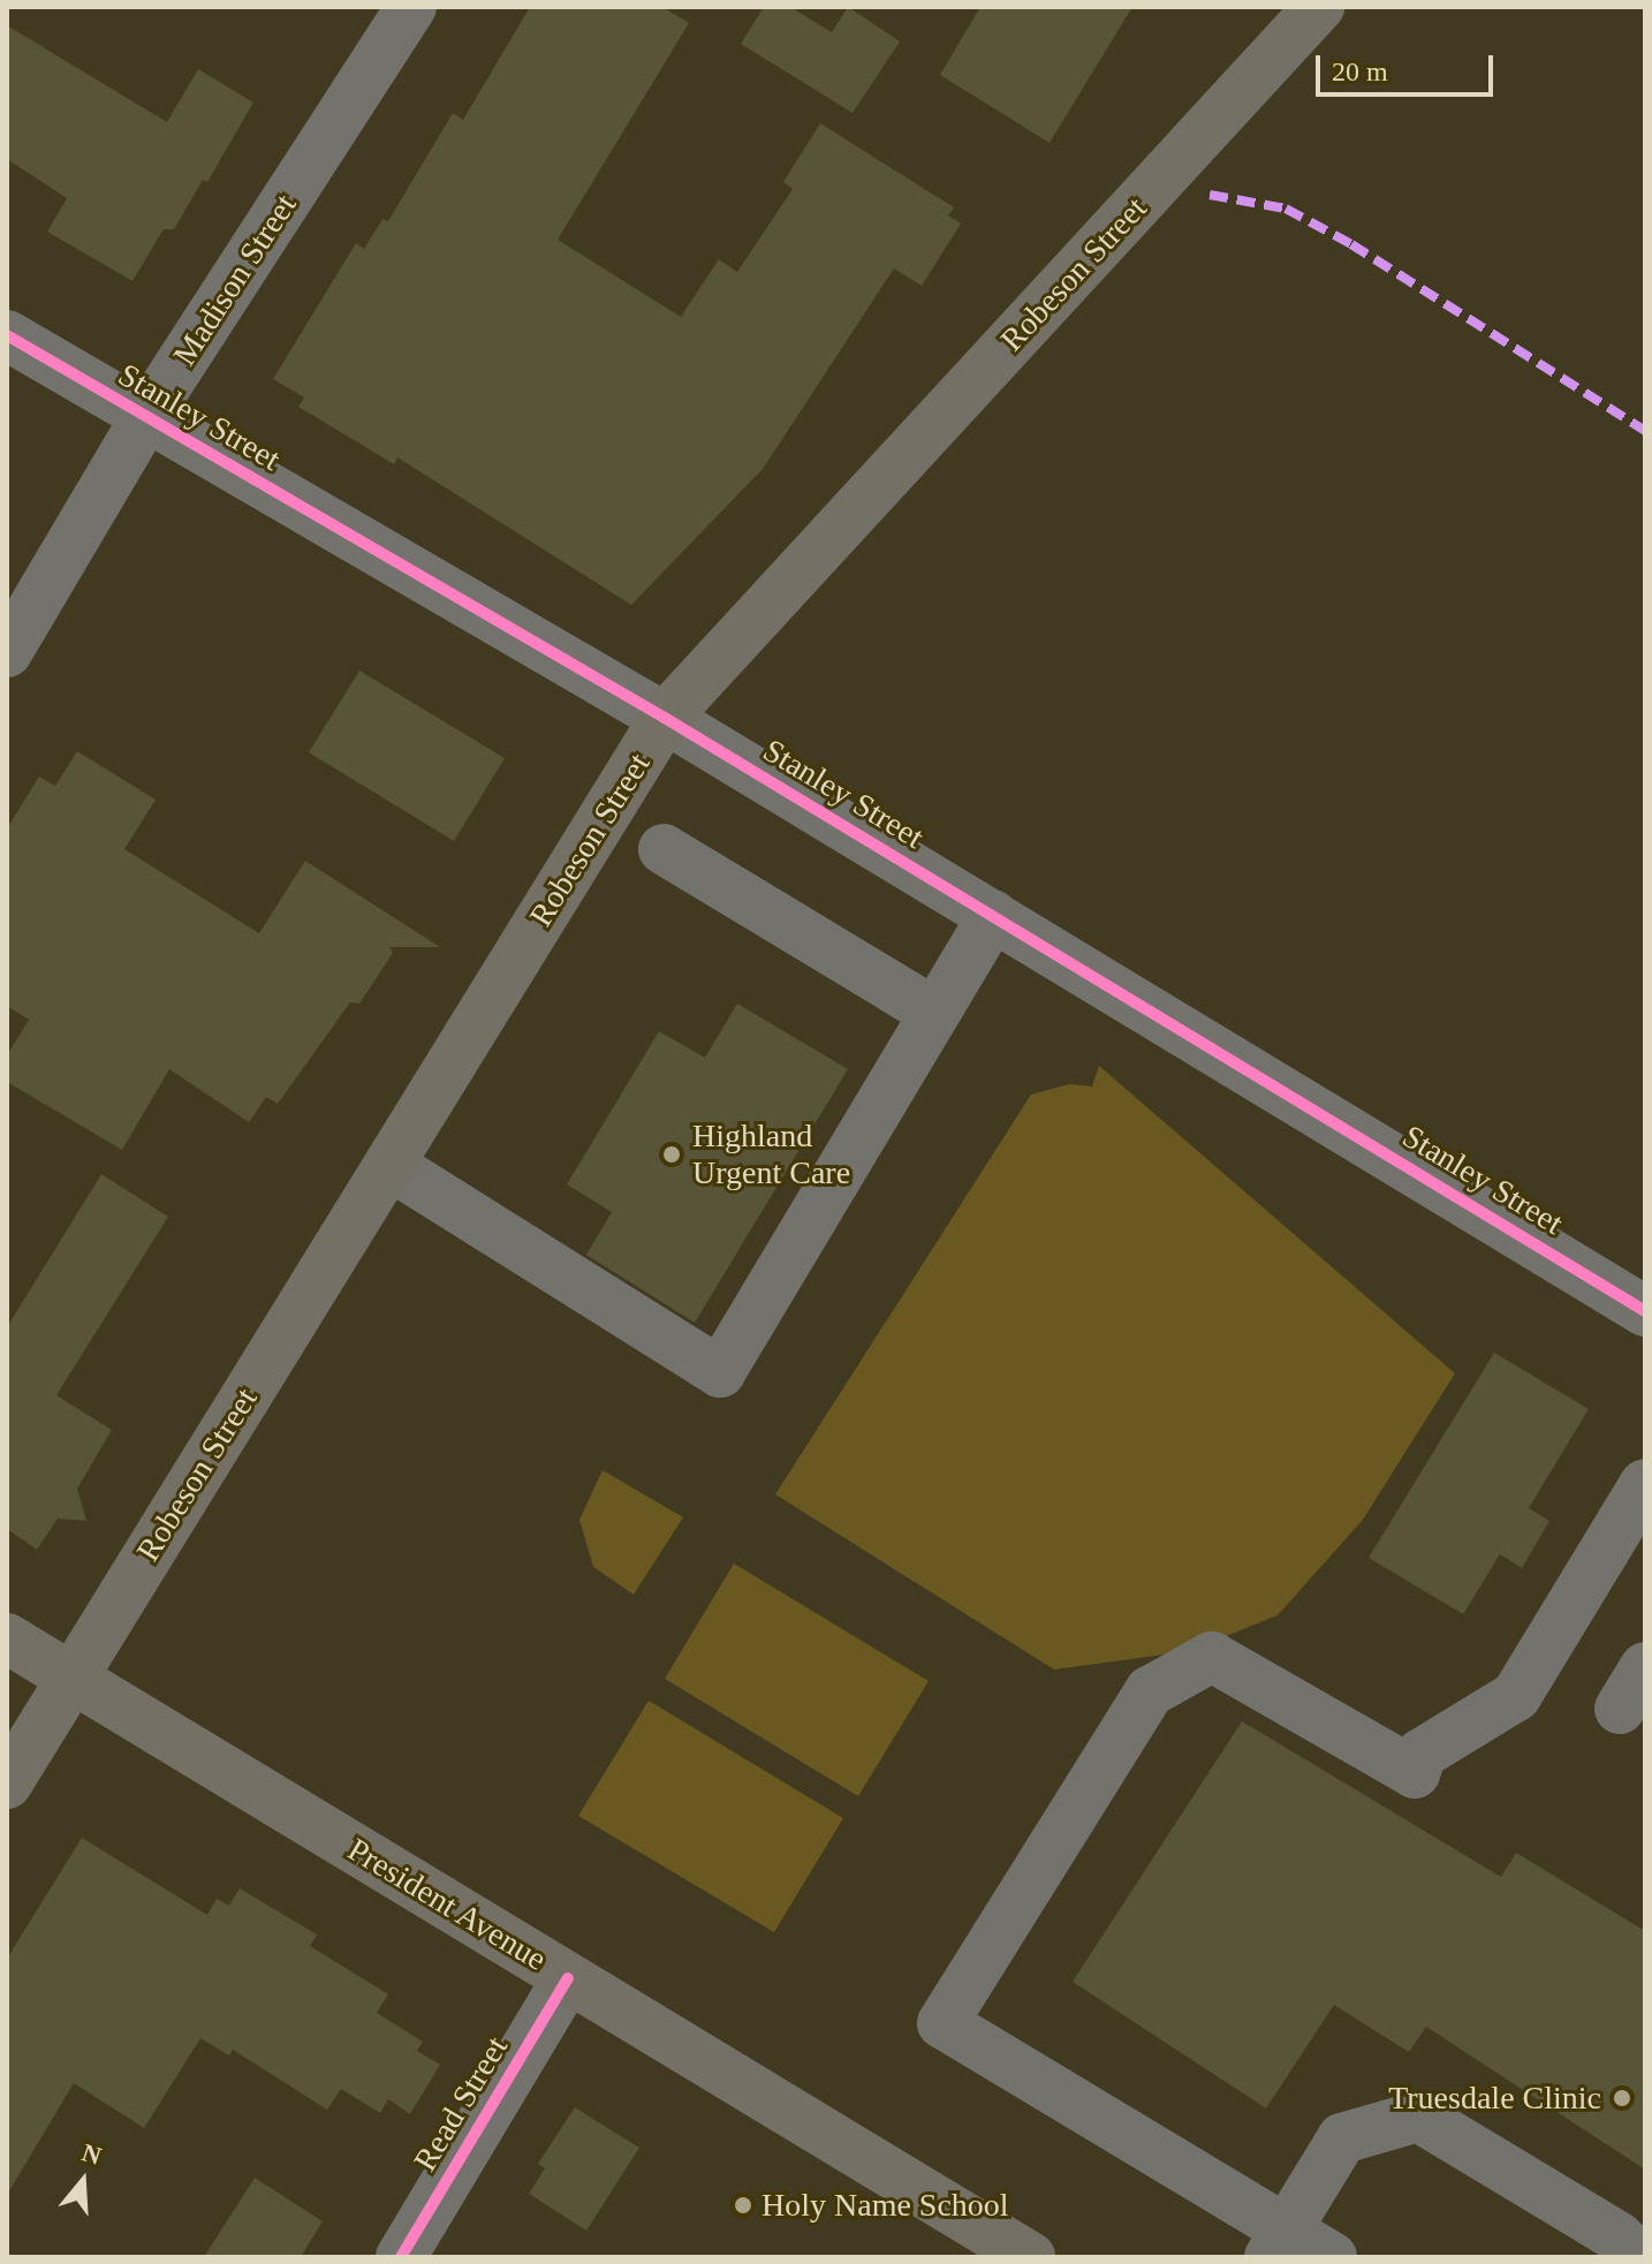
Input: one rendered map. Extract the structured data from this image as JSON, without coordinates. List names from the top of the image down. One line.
{"streets":{"main road":["Robeson Street","President Avenue"],"street":["Madison Street","Stanley Street","Read Street"]},"crossings":[["Robeson Street","Stanley Street"],["Robeson Street","President Avenue"],["Madison Street","Stanley Street"],["President Avenue","Read Street"]],"places":["Highland Urgent Care","Truesdale Clinic","Holy Name School"],"scale_bar":"20 m","north":"top"}
